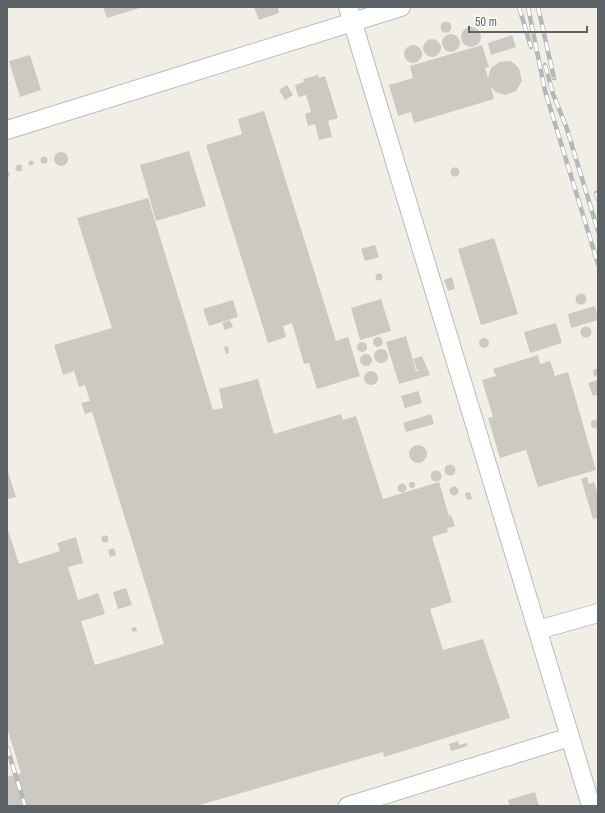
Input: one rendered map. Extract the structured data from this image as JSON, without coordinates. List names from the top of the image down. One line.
{"scale_bar":"50 m"}
